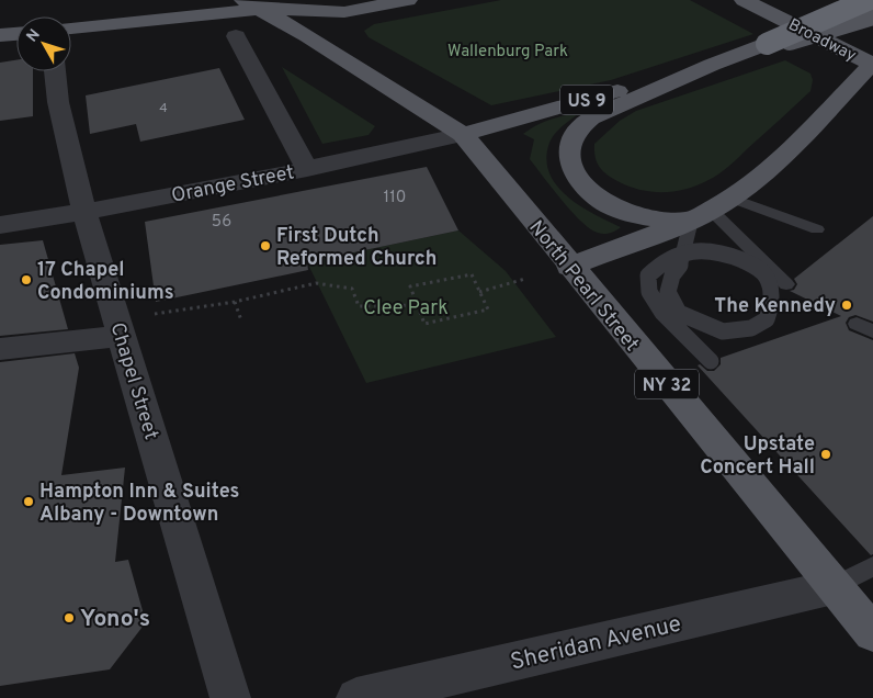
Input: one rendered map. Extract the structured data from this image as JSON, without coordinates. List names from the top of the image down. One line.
{"streets":{"main road":["Broadway","US 9","North Pearl Street","NY 32"],"street":["Orange Street","Chapel Street","Sheridan Avenue"]},"crossings":[["US 9","Orange Street"],["US 9","North Pearl Street"],["Orange Street","North Pearl Street"],["Orange Street","Chapel Street"],["North Pearl Street","Sheridan Avenue"]],"parks":["Wallenburg Park","Clee Park"],"places":["First Dutch Reformed Church","17 Chapel Condominiums","The Kennedy","Upstate Concert Hall","Hampton Inn & Suites Albany - Downtown","Yono's"],"house_numbers":["4","110","56"],"north":"top left"}
